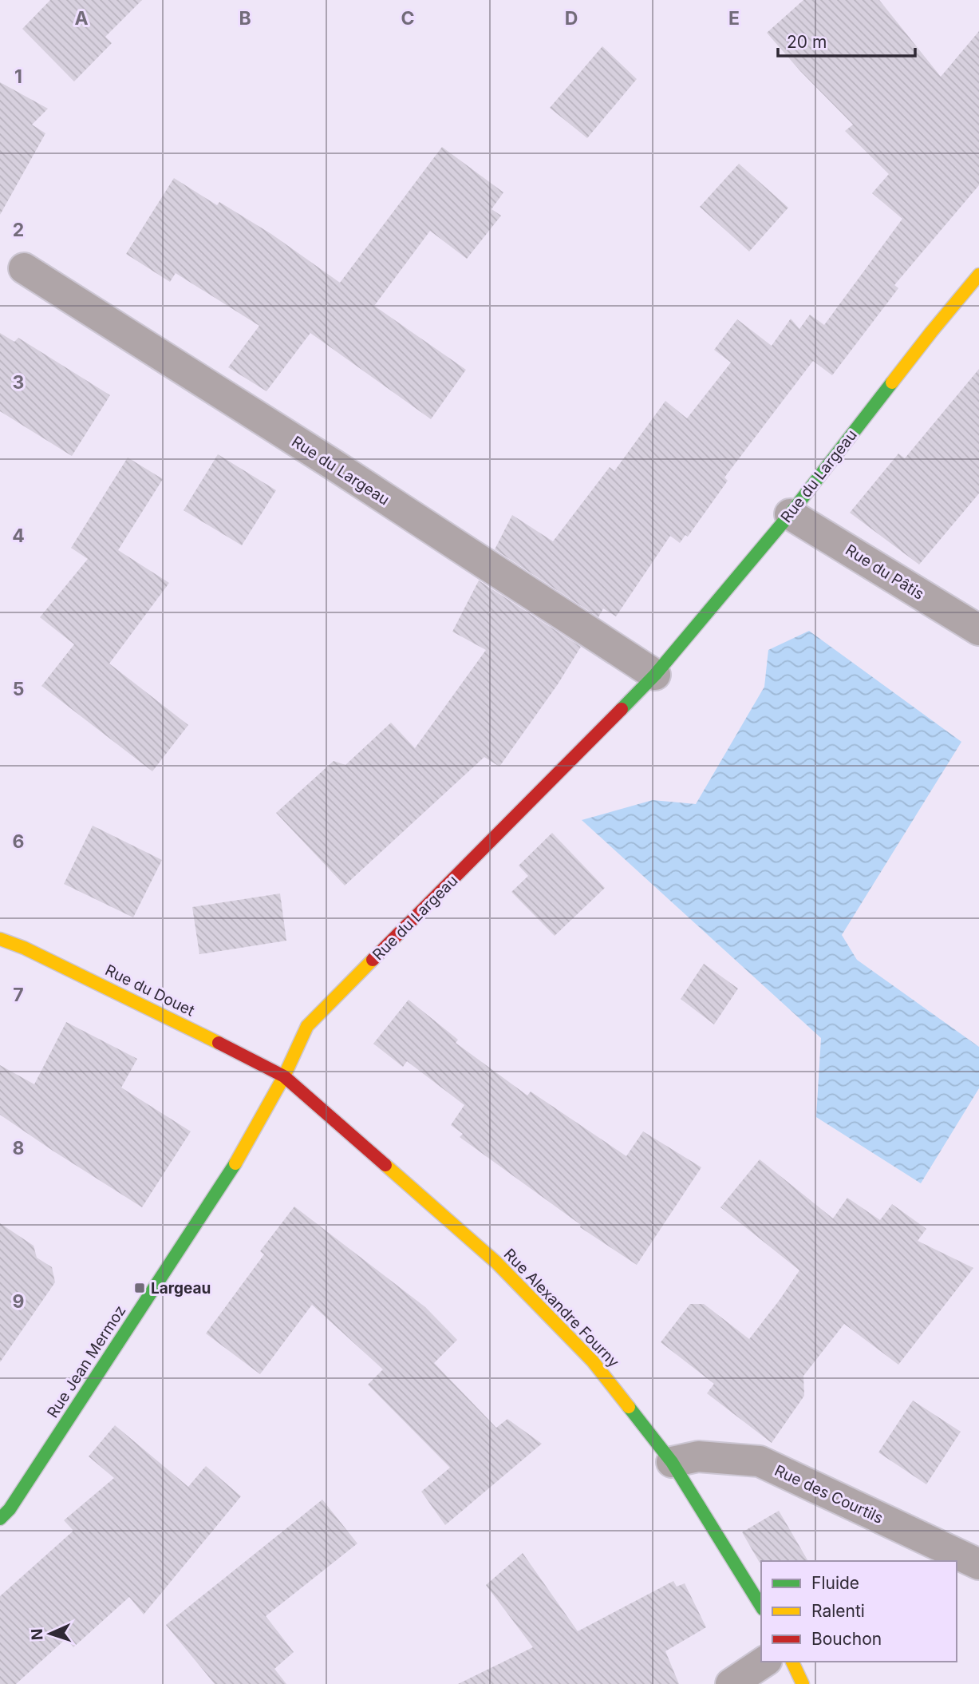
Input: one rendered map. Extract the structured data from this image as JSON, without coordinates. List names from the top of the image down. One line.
{"streets":{"street":["Rue du Largeau","Rue du Pâtis","Rue du Douet","Rue Alexandre Fourny","Rue Jean Mermoz","Rue des Courtils"]},"crossings":[["Rue du Largeau","Rue du Pâtis"],["Rue du Largeau","Rue du Douet"],["Rue du Largeau","Rue Alexandre Fourny"],["Rue du Largeau","Rue Jean Mermoz"],["Rue du Douet","Rue Alexandre Fourny"],["Rue du Douet","Rue Jean Mermoz"],["Rue Alexandre Fourny","Rue Jean Mermoz"],["Rue Alexandre Fourny","Rue des Courtils"]],"places":{"transit":["Largeau"]},"legend":["Fluide","Ralenti","Bouchon"],"scale_bar":"20 m","north":"left","grid":{"columns":["A","B","C","D","E"],"rows":["1","2","3","4","5","6","7","8","9"]}}
